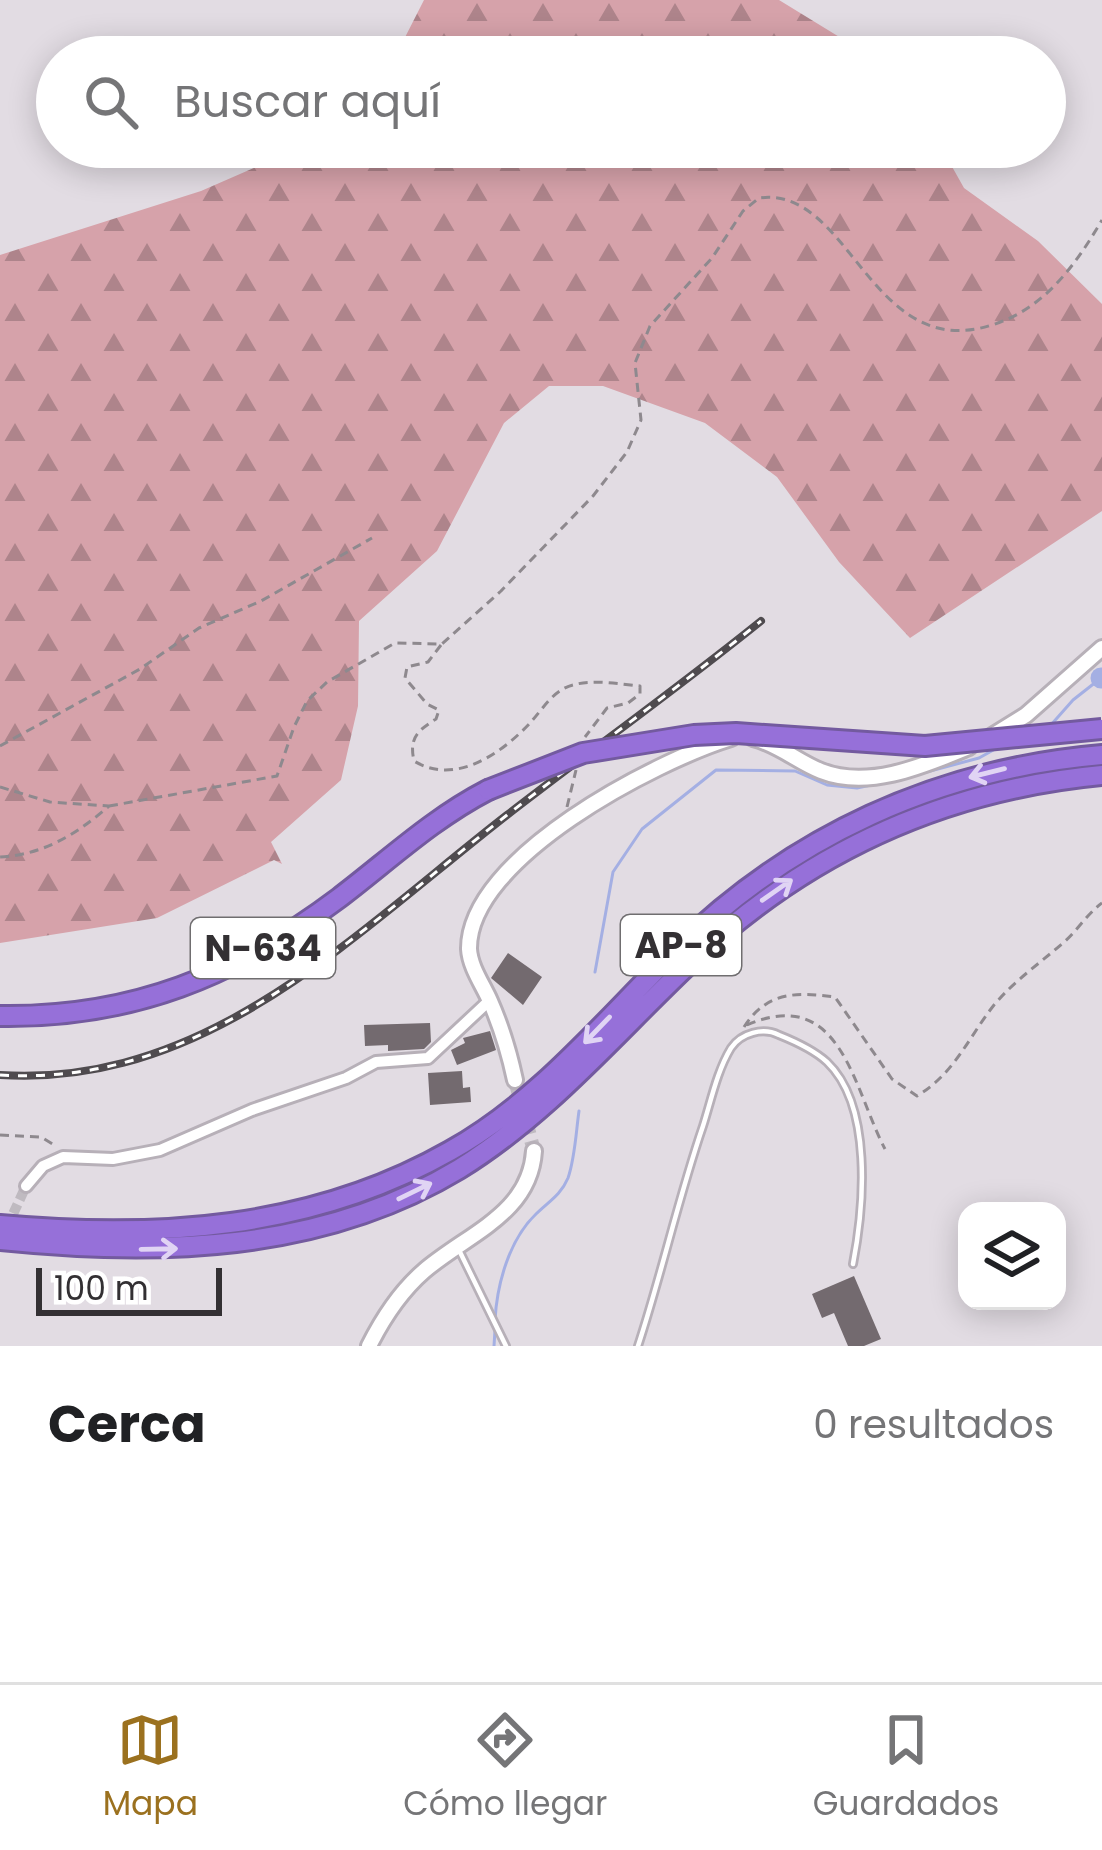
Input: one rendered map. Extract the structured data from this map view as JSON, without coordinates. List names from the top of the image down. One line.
{"streets":{"highway":["AP-8","N-634"]},"scale_bar":"100 m","page":{"search":"Buscar aquí","scale":"100 m","heading":["Cerca","0 resultados"],"nav":["Mapa","Cómo llegar","Guardados"]}}
